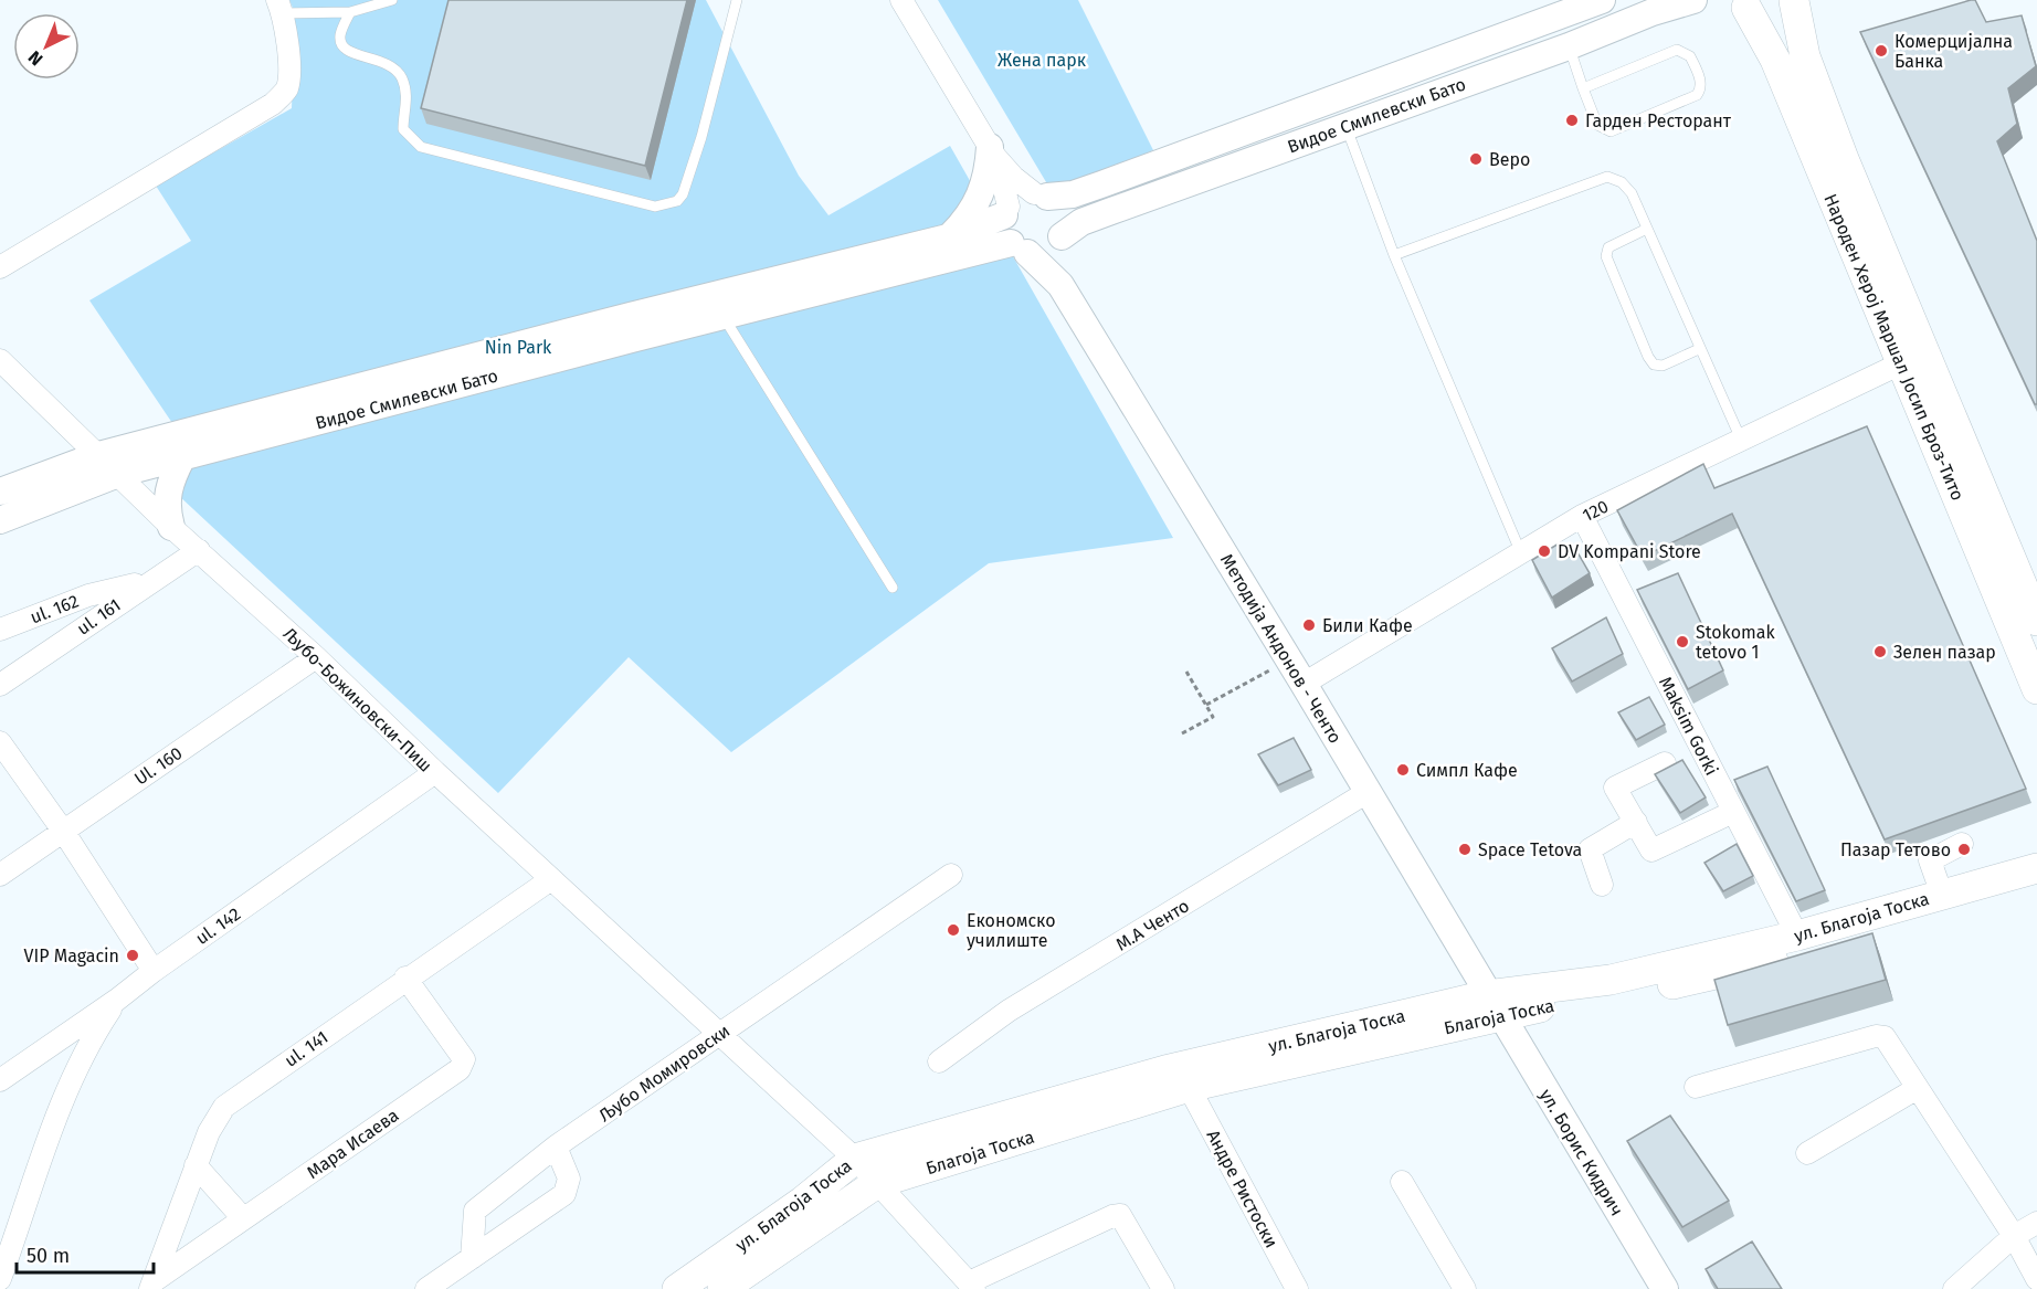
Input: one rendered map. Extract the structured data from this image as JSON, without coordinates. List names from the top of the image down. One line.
{"streets":{"main road":["Народен Херој Маршал Јосип Броз-Тито","ул. Благоја Тоска","Благоја Тоска"],"street":["Видое Смилевски Бато","120","ul. 162","ul. 161","Методија Андонов - Ченто","Љубо-Божиновски-Пиш","Maksim Gorki","Ul. 160","М.А Ченто","ul. 142","ul. 141","Љубо Момировски","Мара Исаева","ул. Борис Кидрич","Андре Ристоски"]},"crossings":[["Видое Смилевски Бато","Методија Андонов - Ченто"],["Видое Смилевски Бато","Љубо-Божиновски-Пиш"],["Народен Херој Маршал Јосип Броз-Тито","120"],["120","Методија Андонов - Ченто"],["120","Maksim Gorki"],["ul. 162","ul. 161"],["ul. 161","Љубо-Божиновски-Пиш"],["Методија Андонов - Ченто","ул. Благоја Тоска"],["Методија Андонов - Ченто","М.А Ченто"],["Методија Андонов - Ченто","Благоја Тоска"],["Методија Андонов - Ченто","ул. Борис Кидрич"],["Љубо-Божиновски-Пиш","Ul. 160"],["Љубо-Божиновски-Пиш","ул. Благоја Тоска"],["Љубо-Божиновски-Пиш","ul. 142"],["Љубо-Божиновски-Пиш","Благоја Тоска"],["Љубо-Божиновски-Пиш","ul. 141"],["Љубо-Божиновски-Пиш","Љубо Момировски"],["Maksim Gorki","ул. Благоја Тоска"],["ул. Благоја Тоска","Благоја Тоска"],["ул. Благоја Тоска","ул. Борис Кидрич"],["Благоја Тоска","ул. Борис Кидрич"],["Благоја Тоска","Андре Ристоски"],["ul. 141","Мара Исаева"]],"parks":["Жена парк","Nin Park"],"places":["Комерцијална Банка","Гарден Ресторант","Веро","DV Kompani Store","Били Кафе","Stokomak tetovo 1","Зелен пазар","Симпл Кафе","Space Tetova","Пазар Тетово","Економско училиште","VIP Magacin"],"scale_bar":"50 m","north":"bottom left"}
